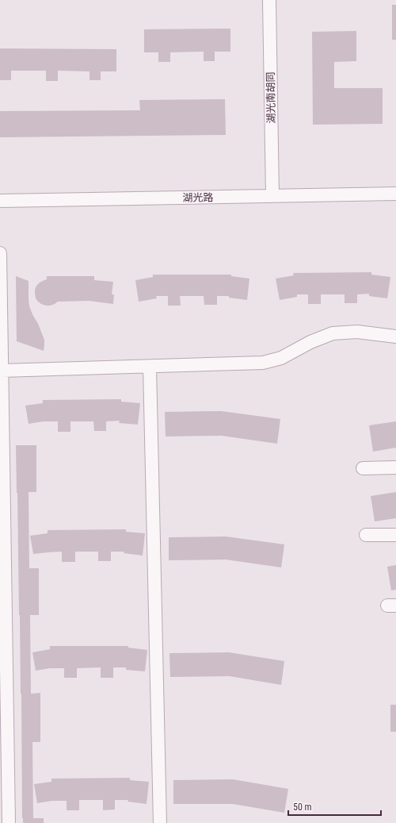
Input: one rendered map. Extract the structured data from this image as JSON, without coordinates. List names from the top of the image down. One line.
{"streets":{"street":["湖光南胡同","湖光路"]},"crossings":[["湖光南胡同","湖光路"]],"scale_bar":"50 m"}
